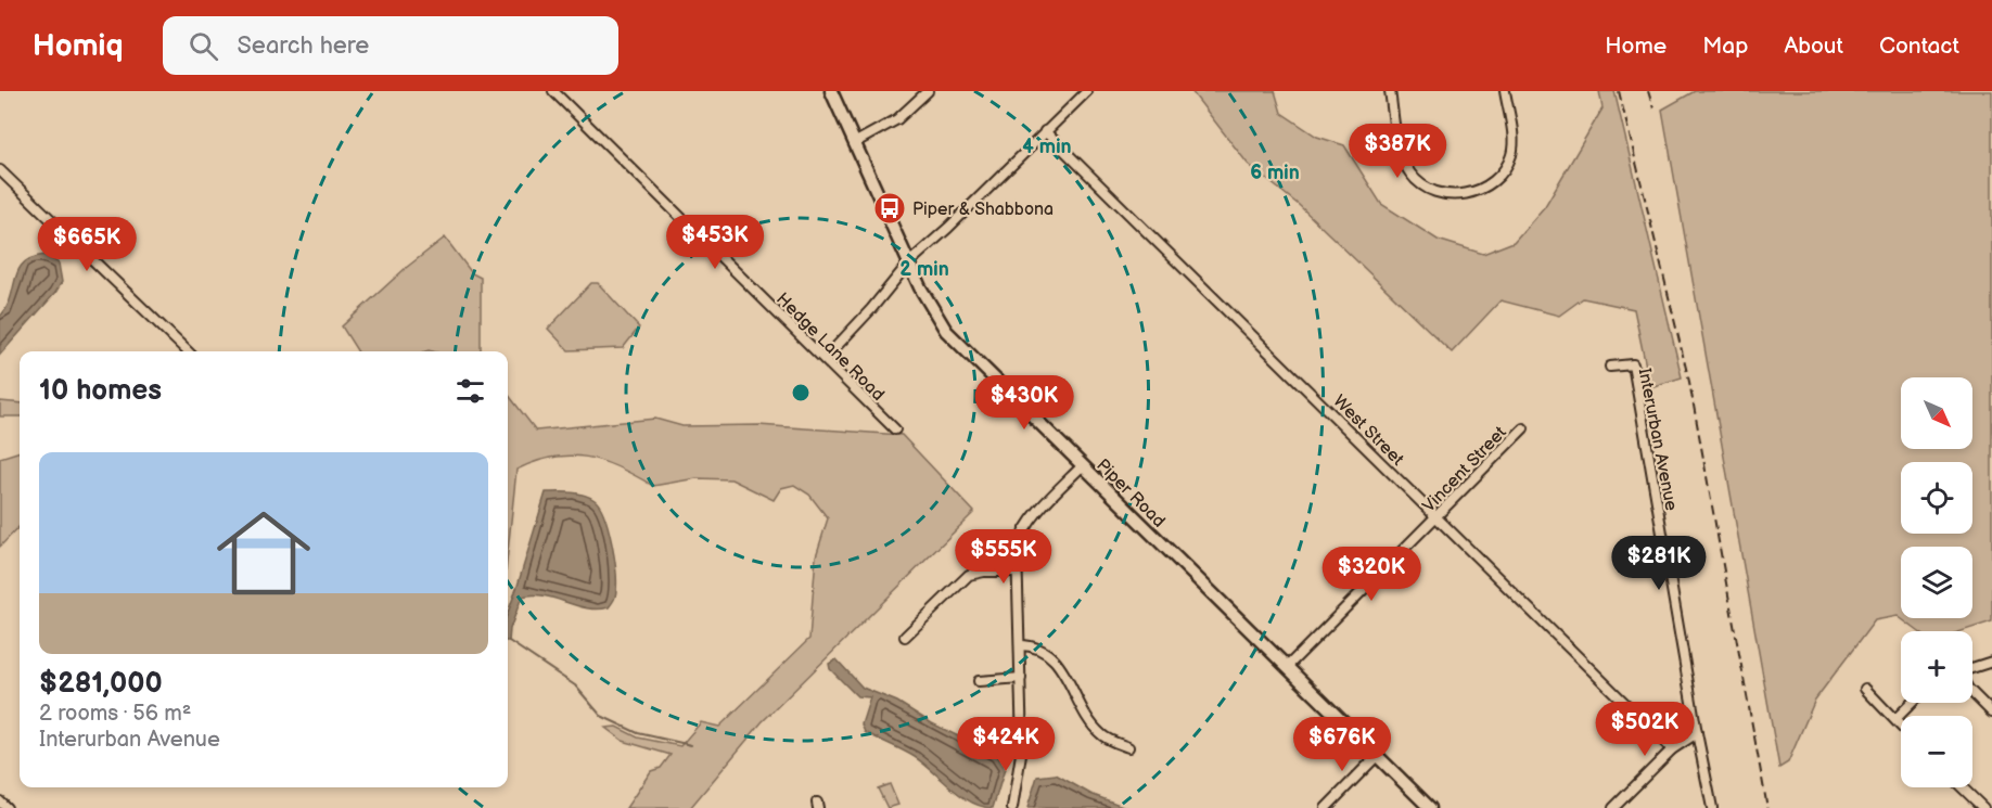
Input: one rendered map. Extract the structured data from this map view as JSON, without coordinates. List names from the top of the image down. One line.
{"streets":{"street":["Hedge Lane Road","West Street","Interurban Avenue","Vincent Street","Piper Road"]},"crossings":[["West Street","Vincent Street"],["Vincent Street","Piper Road"]],"places":{"bus stop":["Piper & Shabbona"]},"north":"bottom right","page":{"header":"Homiq","search":"Search here","nav":["Home","Map","About","Contact"],"price":["$387K","$453K","$665K","$430K","$555K","$281K","$320K","$502K","$424K","$676K"],"heading":"10 homes","map_buttons":["+","−"],"list":[{"name":"$281,000","note":"2 rooms · 56 m² · Interurban Avenue"}]},"rings":["4 min","6 min","2 min"]}
